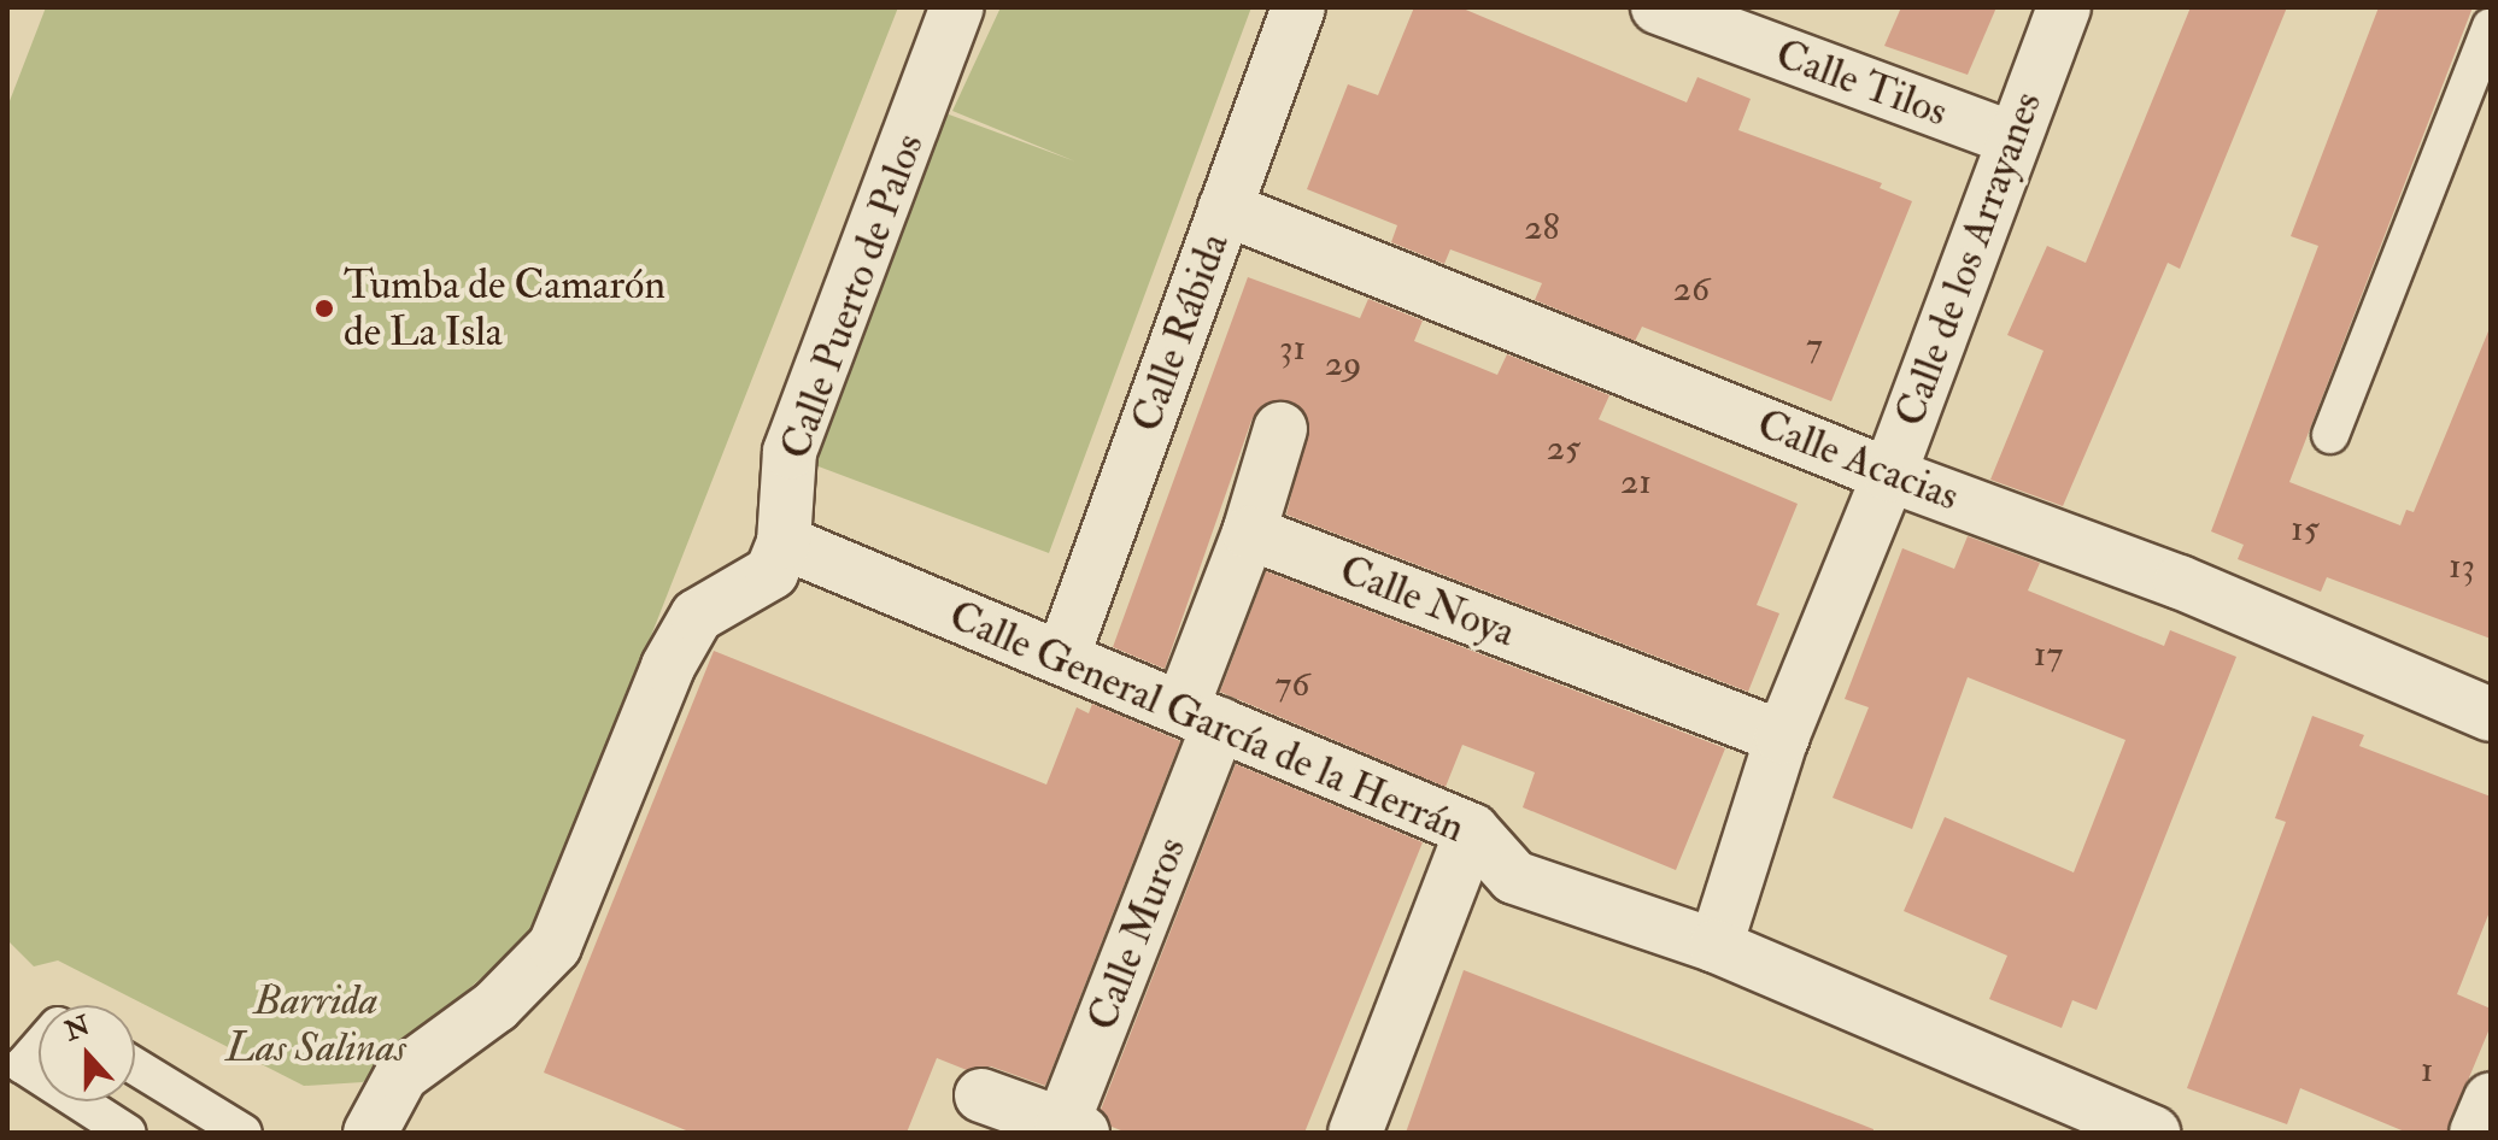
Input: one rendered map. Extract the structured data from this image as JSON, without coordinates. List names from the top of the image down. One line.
{"streets":{"street":["Calle Tilos","Calle de los Arrayanes","Calle Puerto de Palos","Calle Rábida","Calle Acacias","Calle Noya","Calle General García de la Herrán","Calle Muros"]},"crossings":[["Calle Tilos","Calle de los Arrayanes"],["Calle de los Arrayanes","Calle Acacias"],["Calle de los Arrayanes","Calle Noya"],["Calle de los Arrayanes","Calle General García de la Herrán"],["Calle Puerto de Palos","Calle General García de la Herrán"],["Calle Rábida","Calle Acacias"],["Calle Rábida","Calle General García de la Herrán"],["Calle General García de la Herrán","Calle Muros"]],"parks":["Barrida Las Salinas"],"places":["Tumba de Camarón de La Isla"],"house_numbers":["28","26","7","31","29","25","21","15","13","17","76","1"],"north":"top"}
